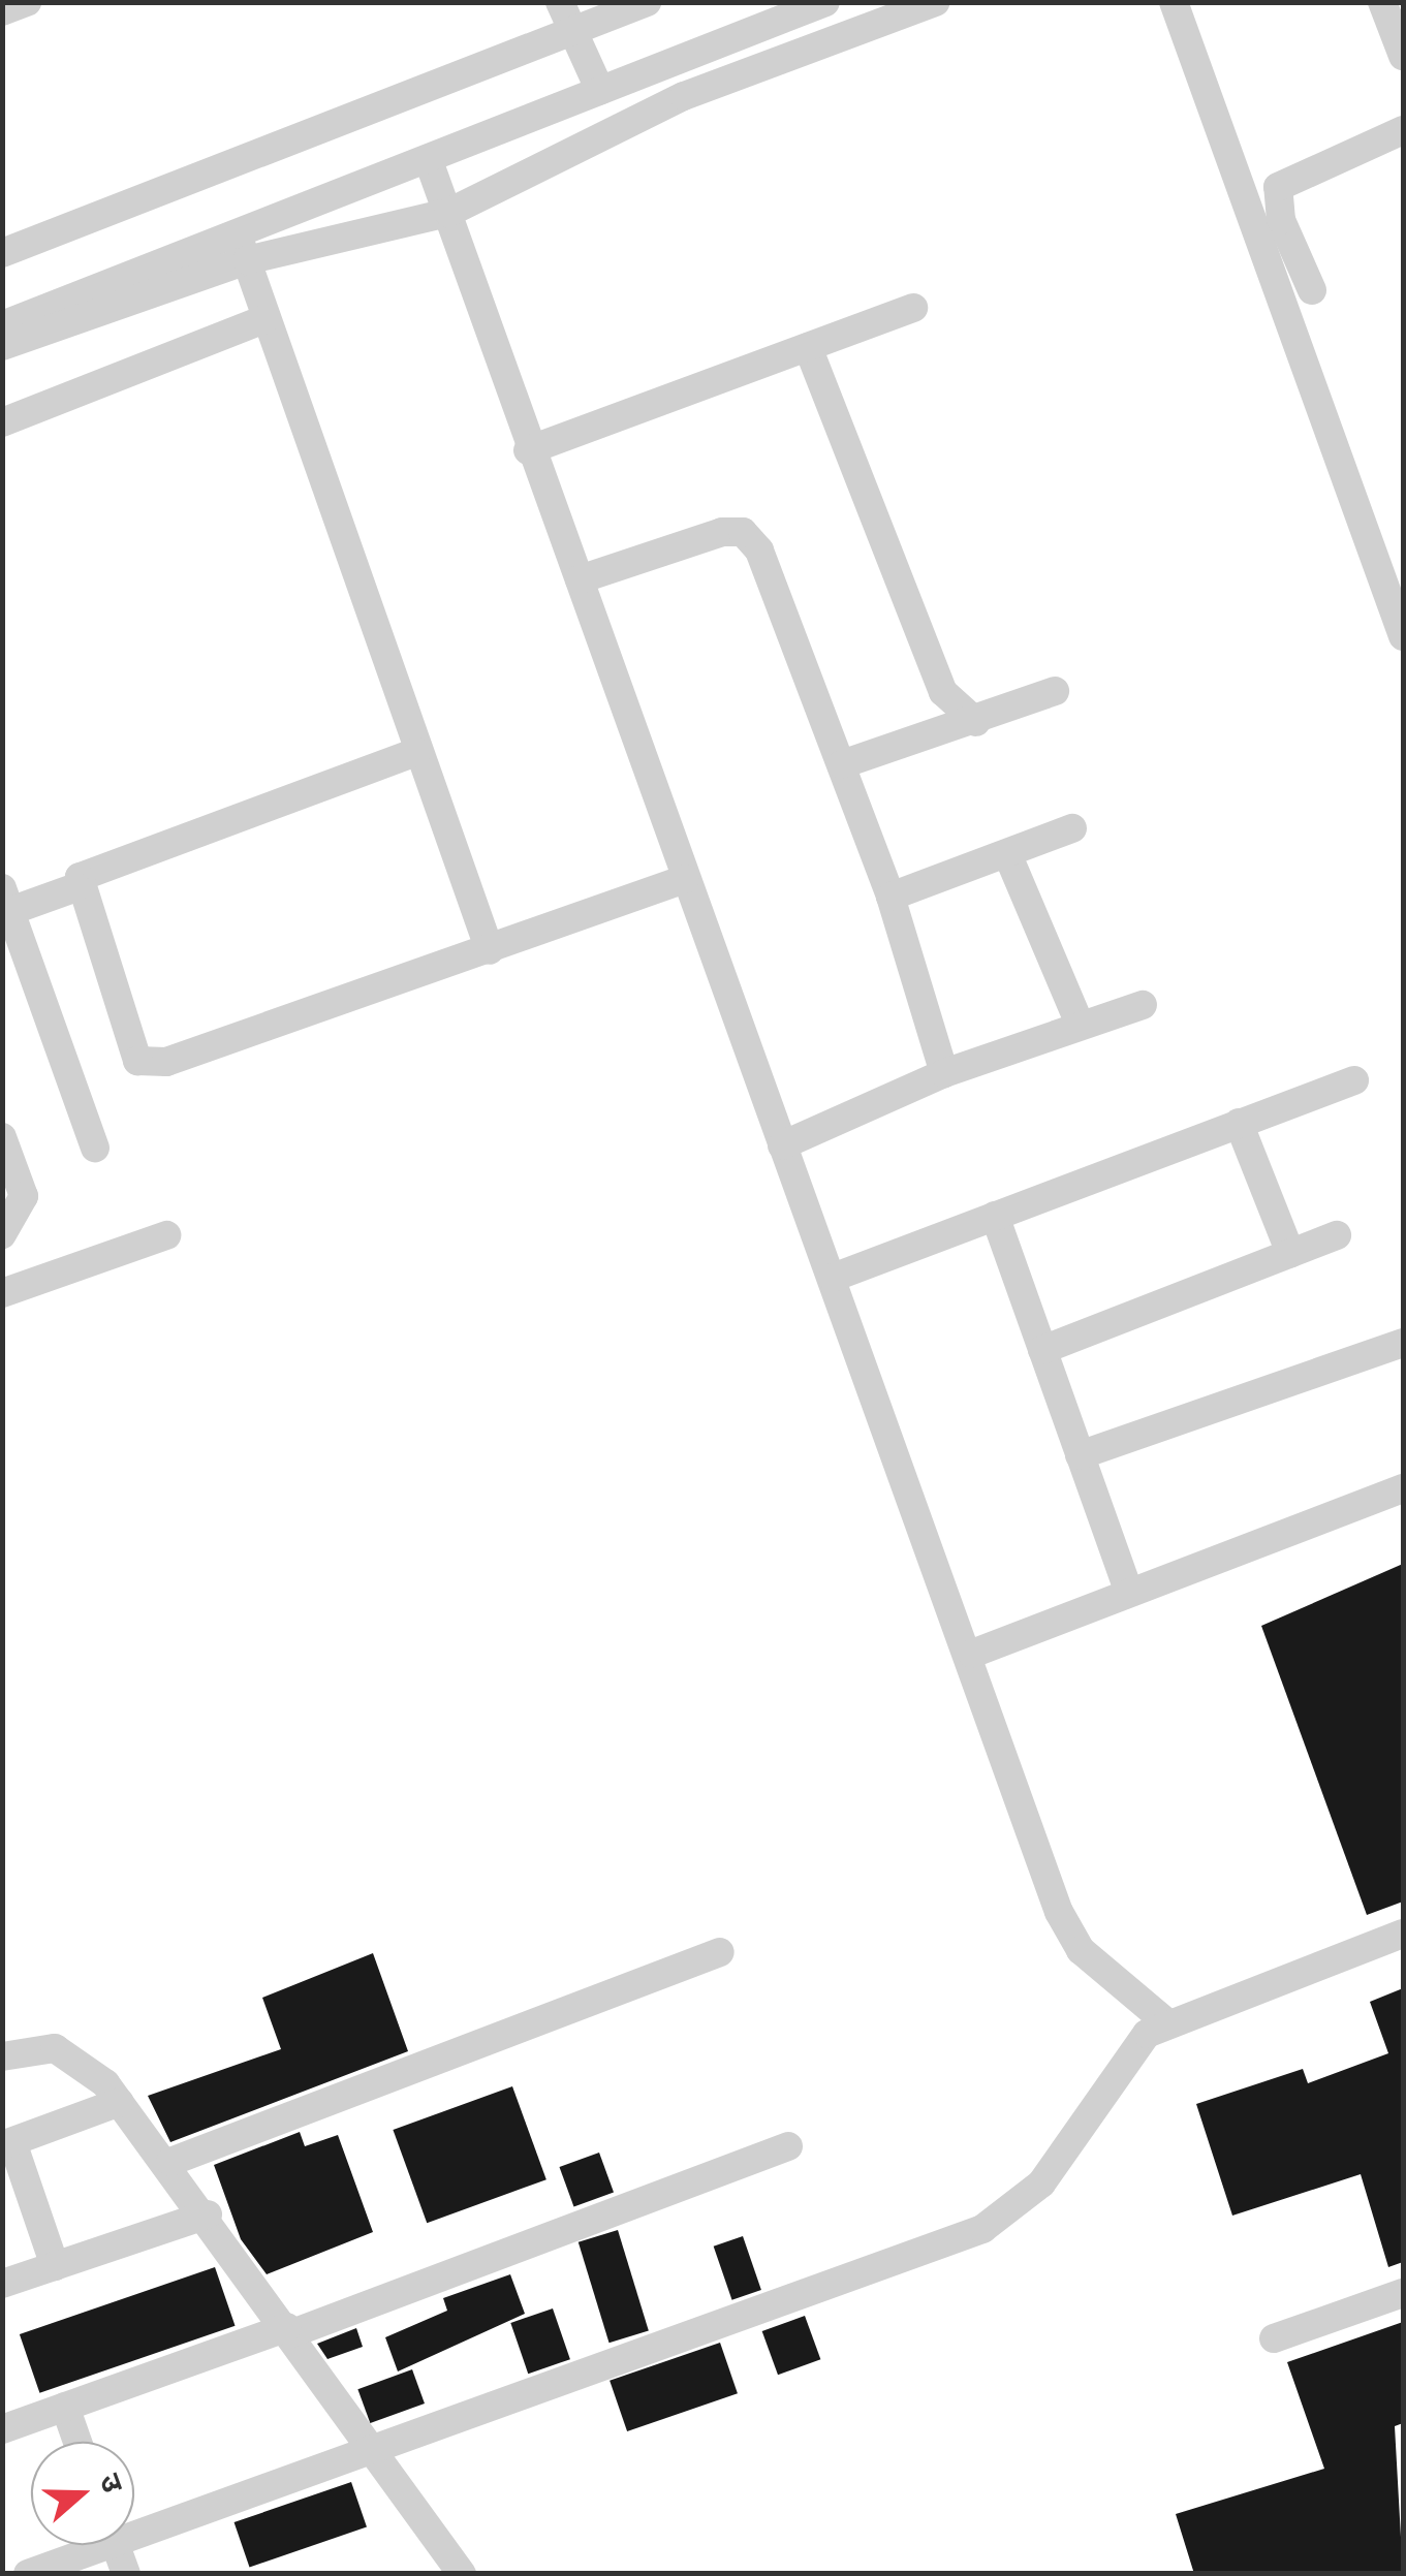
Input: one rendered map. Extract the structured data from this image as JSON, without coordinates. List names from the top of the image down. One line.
{"north":"right"}
